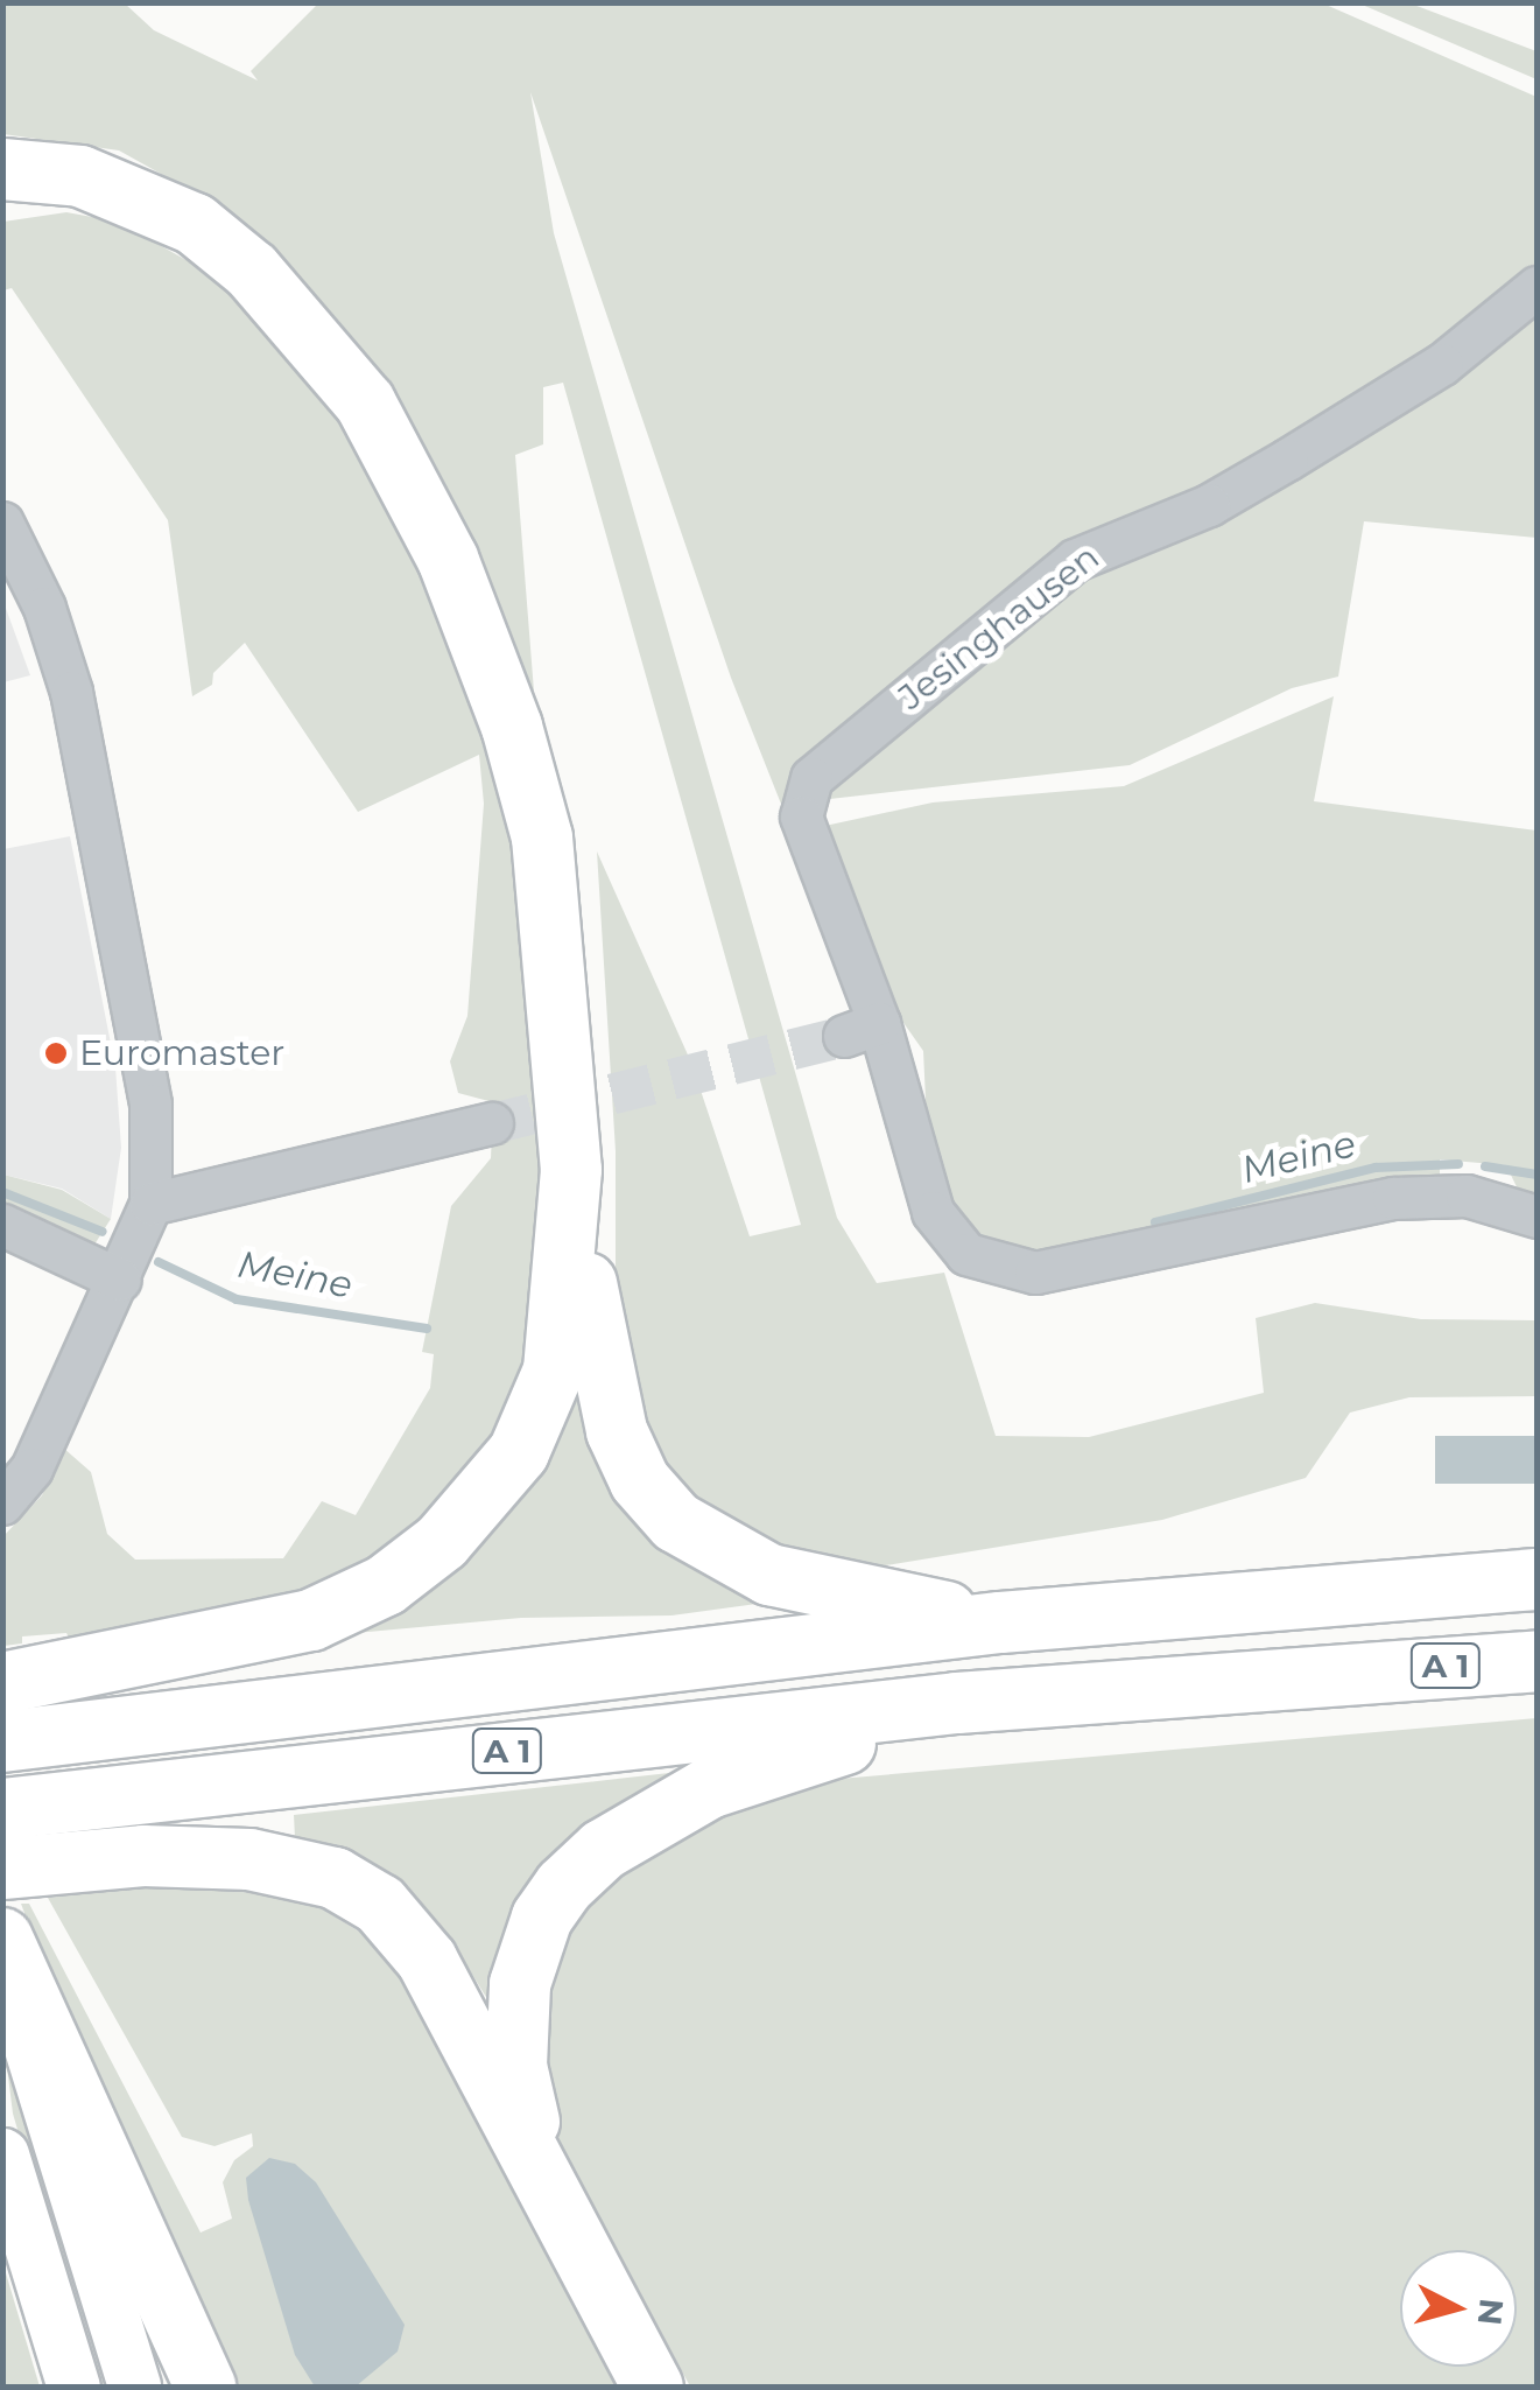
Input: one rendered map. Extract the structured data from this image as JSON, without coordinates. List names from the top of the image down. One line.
{"streets":{"highway":["A 1"],"street":["Jesinghausen"]},"water":["Meine"],"places":["Euromaster"],"north":"right"}
